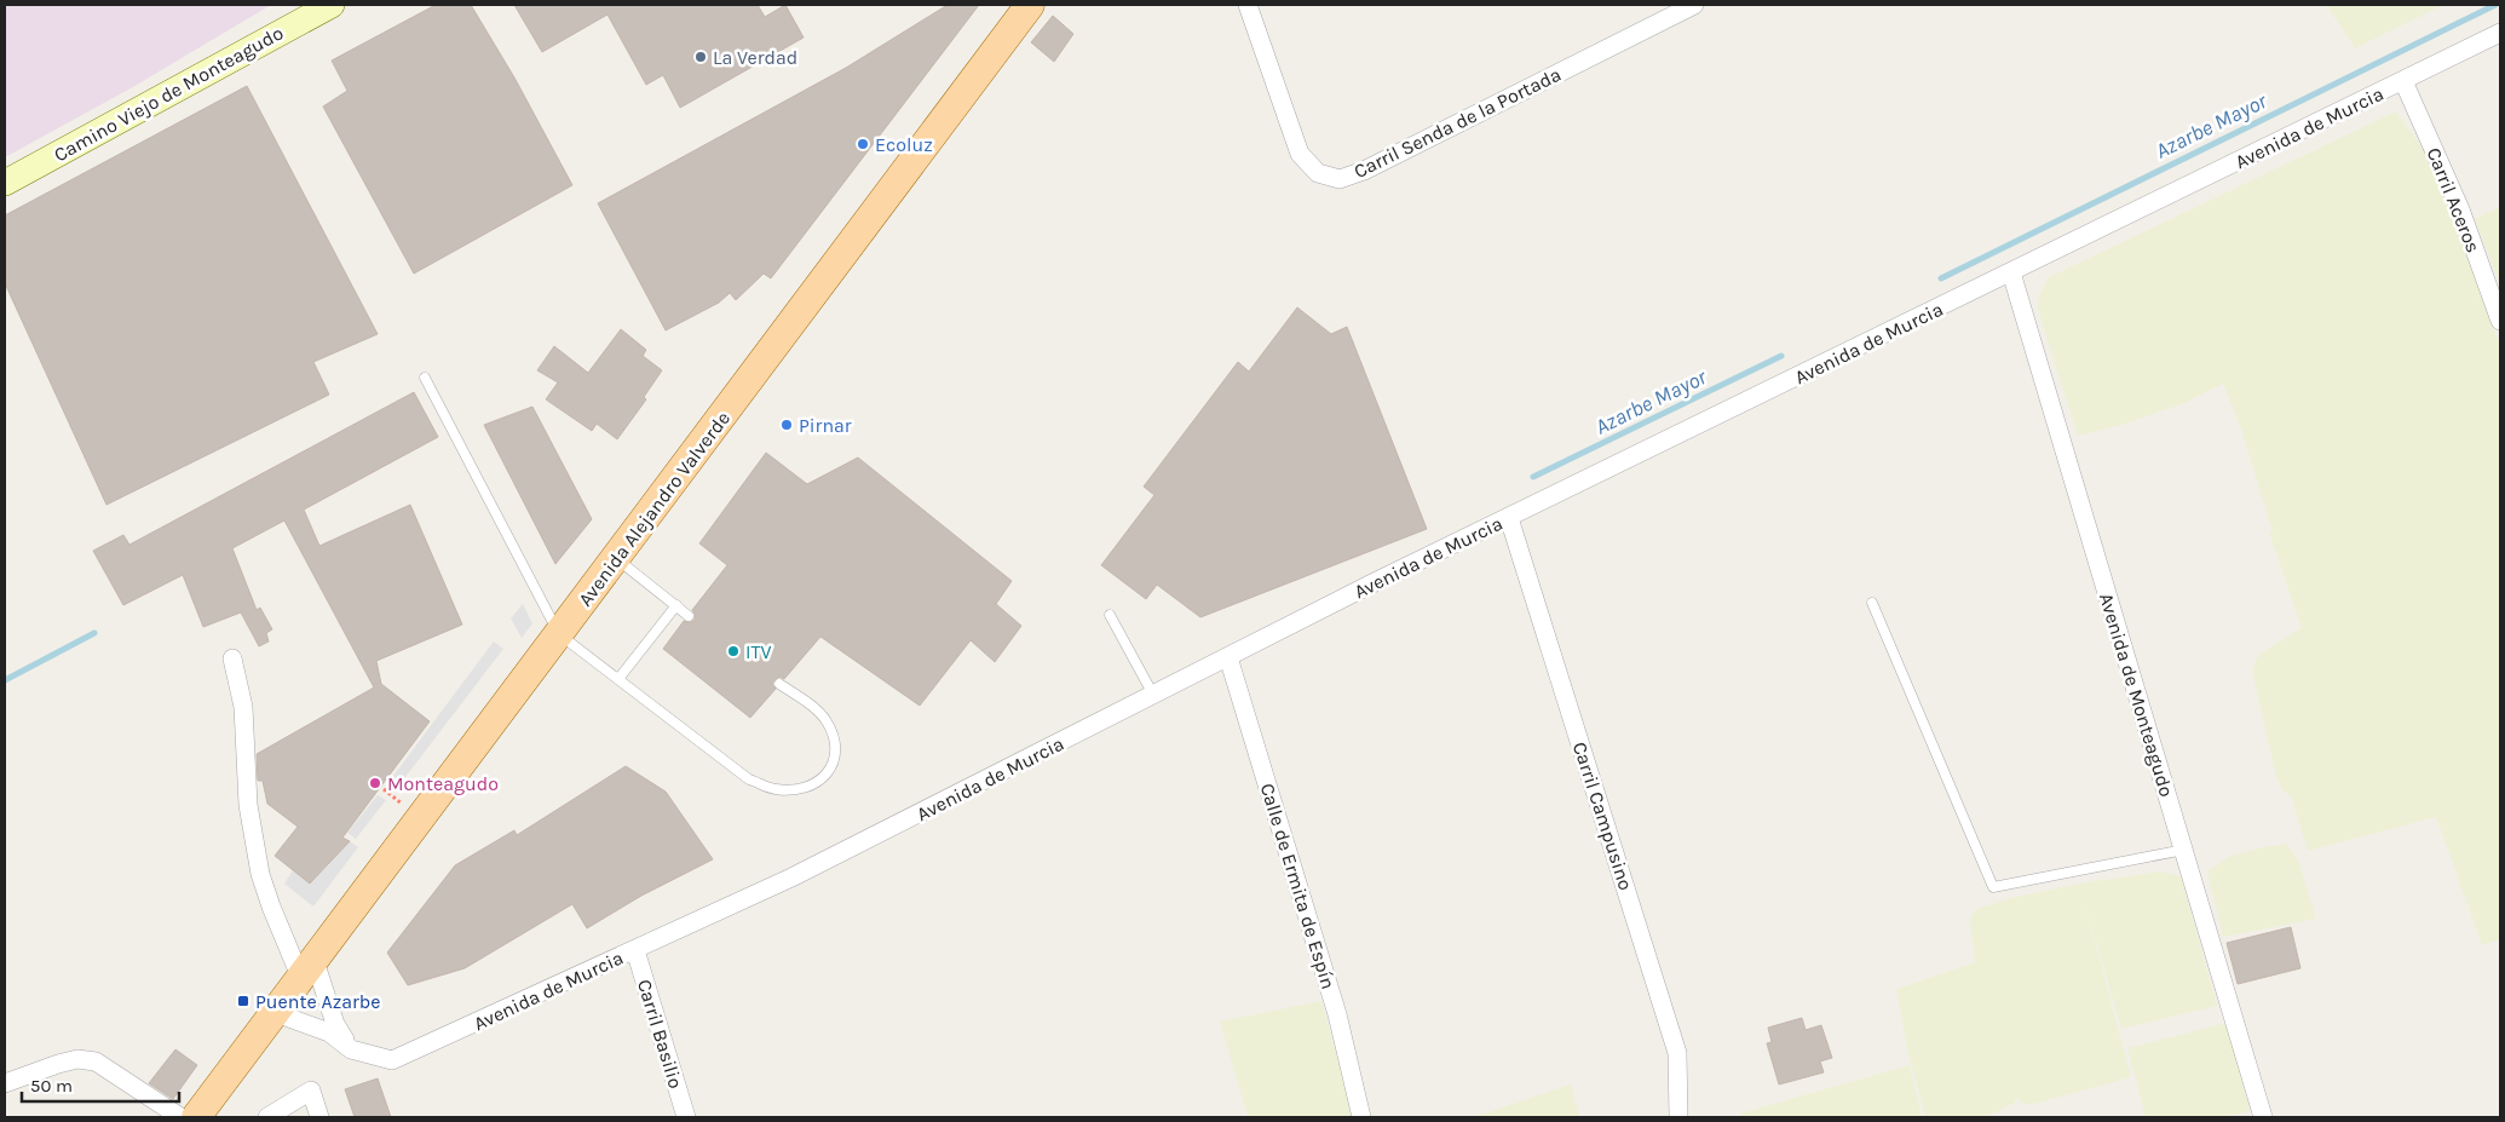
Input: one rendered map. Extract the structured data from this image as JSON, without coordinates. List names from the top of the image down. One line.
{"streets":{"main road":["Avenida Alejandro Valverde"],"street":["Camino Viejo de Monteagudo","Carril Senda de la Portada","Avenida de Murcia","Carril Aceros","Avenida de Monteagudo","Carril Campusino","Calle de Ermita de Espín","Carril Basilio"]},"crossings":[["Avenida de Murcia","Carril Aceros"],["Avenida de Murcia","Avenida Alejandro Valverde"],["Avenida de Murcia","Avenida de Monteagudo"],["Avenida de Murcia","Carril Campusino"],["Avenida de Murcia","Calle de Ermita de Espín"],["Avenida de Murcia","Carril Basilio"]],"water":["Azarbe Mayor"],"places":{"other":["La Verdad","Ecoluz","Pirnar","ITV","Monteagudo"],"transit":["Puente Azarbe"]},"scale_bar":"50 m"}
